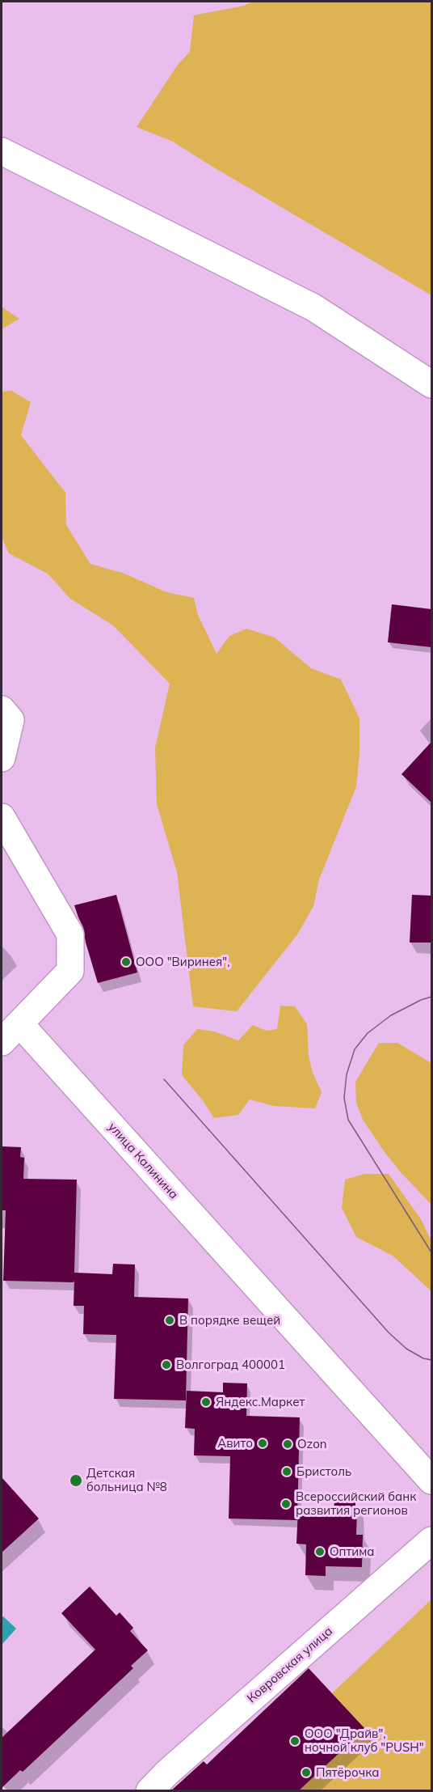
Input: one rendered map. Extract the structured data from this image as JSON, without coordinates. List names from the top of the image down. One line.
{"streets":{"street":["улица Калинина","Ковровская улица"]},"places":["ООО \"Виринея\",","В порядке вещей","Волгоград 400001","Яндекс.Маркет","Авито","Ozon","Бристоль","Детская больница №8","Всероссийский банк развития регионов","Оптима","ООО \"Драйв\", ночной клуб \"PUSH\"","Пятёрочка"]}
